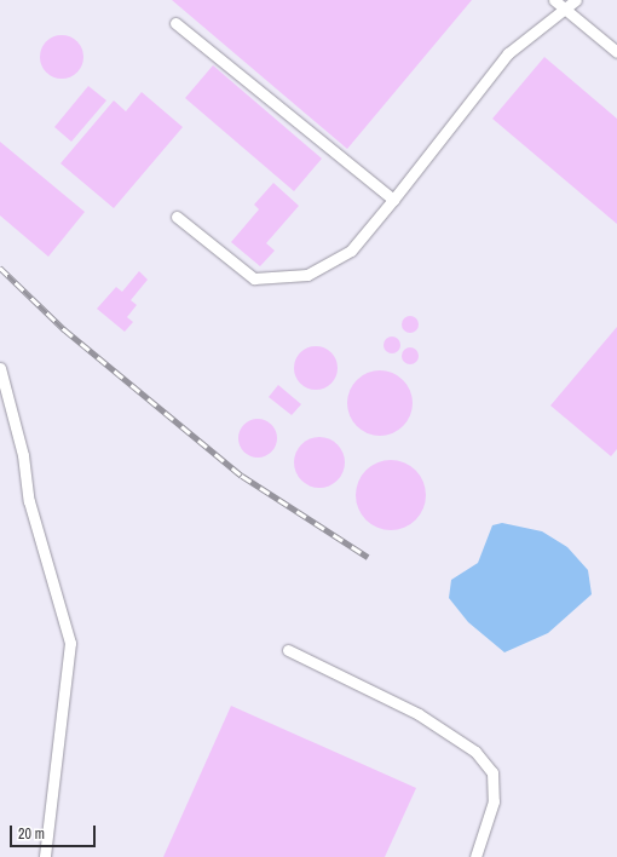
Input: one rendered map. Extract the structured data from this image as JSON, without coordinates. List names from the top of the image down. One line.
{"scale_bar":"20 m"}
